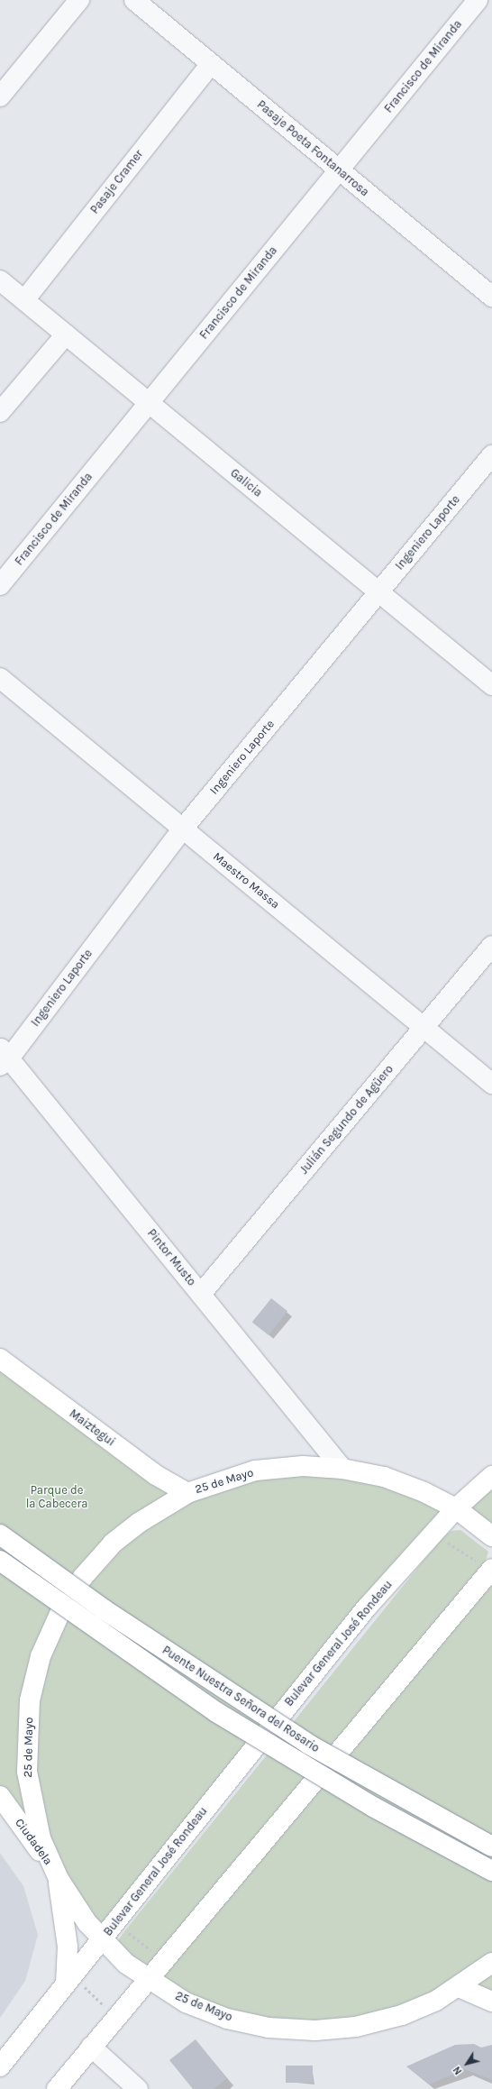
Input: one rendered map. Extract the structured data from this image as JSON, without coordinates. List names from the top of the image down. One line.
{"streets":{"main road":["Maiztegui","25 de Mayo","Bulevar General José Rondeau","Puente Nuestra Señora del Rosario","Ciudadela"],"street":["Francisco de Miranda","Pasaje Poeta Fontanarrosa","Pasaje Cramer","Galicia","Ingeniero Laporte","Maestro Massa","Julián Segundo de Agüero","Pintor Musto"]},"crossings":[["Francisco de Miranda","Pasaje Poeta Fontanarrosa"],["Francisco de Miranda","Galicia"],["Pasaje Poeta Fontanarrosa","Pasaje Cramer"],["Pasaje Cramer","Galicia"],["Galicia","Ingeniero Laporte"],["Ingeniero Laporte","Maestro Massa"],["Ingeniero Laporte","Pintor Musto"],["Maestro Massa","Julián Segundo de Agüero"],["Julián Segundo de Agüero","Pintor Musto"],["Pintor Musto","25 de Mayo"],["Maiztegui","25 de Mayo"],["25 de Mayo","Bulevar General José Rondeau"],["25 de Mayo","Ciudadela"]],"parks":["Parque de la Cabecera"],"north":"bottom left"}
